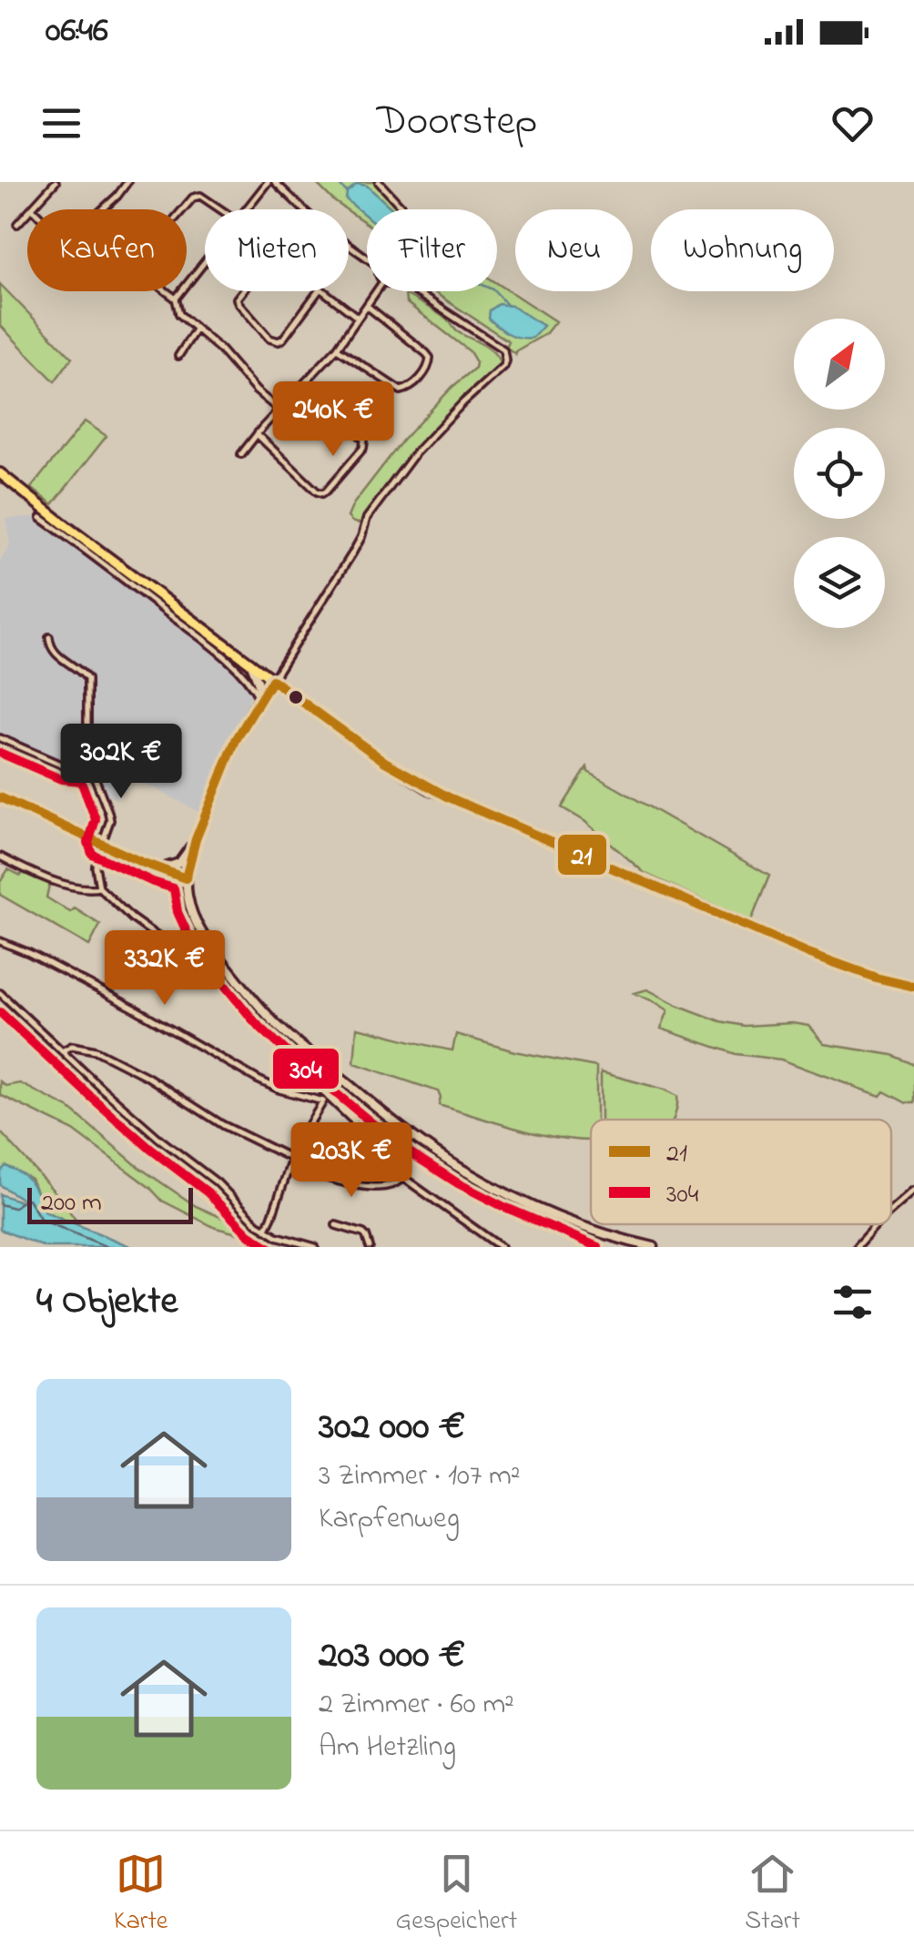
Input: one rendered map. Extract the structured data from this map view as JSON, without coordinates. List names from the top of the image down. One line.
{"lines":["transit line 21","transit line 304"],"legend":["21","304"],"scale_bar":"200 m","north":"top right","page":{"status":"06:46","header":"Doorstep","chip":["Kaufen","Mieten","Filter","Neu","Wohnung"],"price":["240K €","302K €","332K €","203K €"],"scale":"200 m","heading":"4 Objekte","list":[{"name":"302 000 €","note":"3 Zimmer · 107 m² · Karpfenweg"},{"name":"203 000 €","note":"2 Zimmer · 60 m² · Am Hetzling"}],"tabs":["Karte","Gespeichert","Start"]}}
